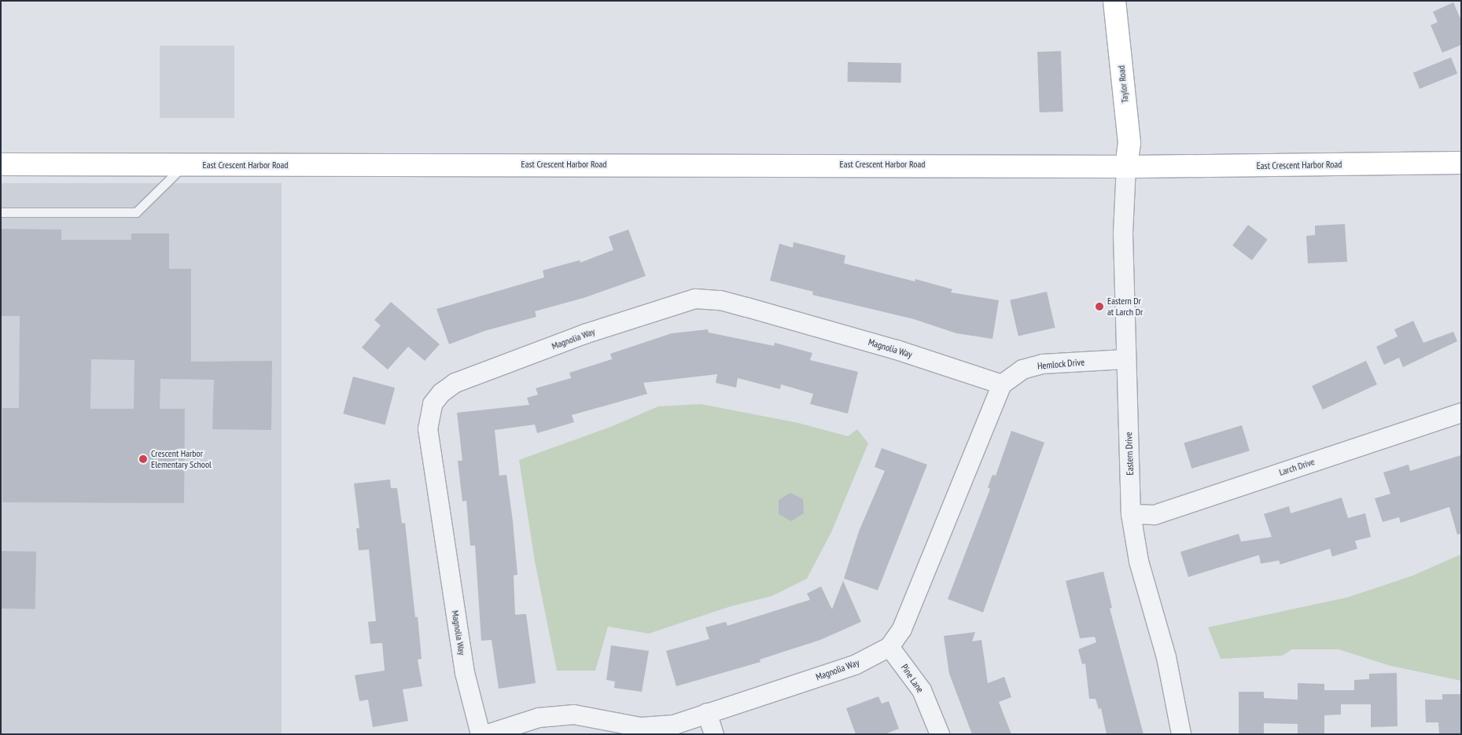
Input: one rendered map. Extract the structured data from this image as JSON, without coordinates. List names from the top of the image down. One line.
{"streets":{"street":["Taylor Road","East Crescent Harbor Road","Magnolia Way","Hemlock Drive","Eastern Drive","Larch Drive","Pine Lane"]},"crossings":[["Taylor Road","East Crescent Harbor Road"],["Taylor Road","Eastern Drive"],["East Crescent Harbor Road","Eastern Drive"],["Magnolia Way","Hemlock Drive"],["Magnolia Way","Pine Lane"],["Hemlock Drive","Eastern Drive"],["Eastern Drive","Larch Drive"]],"places":["Eastern Dr at Larch Dr","Crescent Harbor Elementary School"]}
